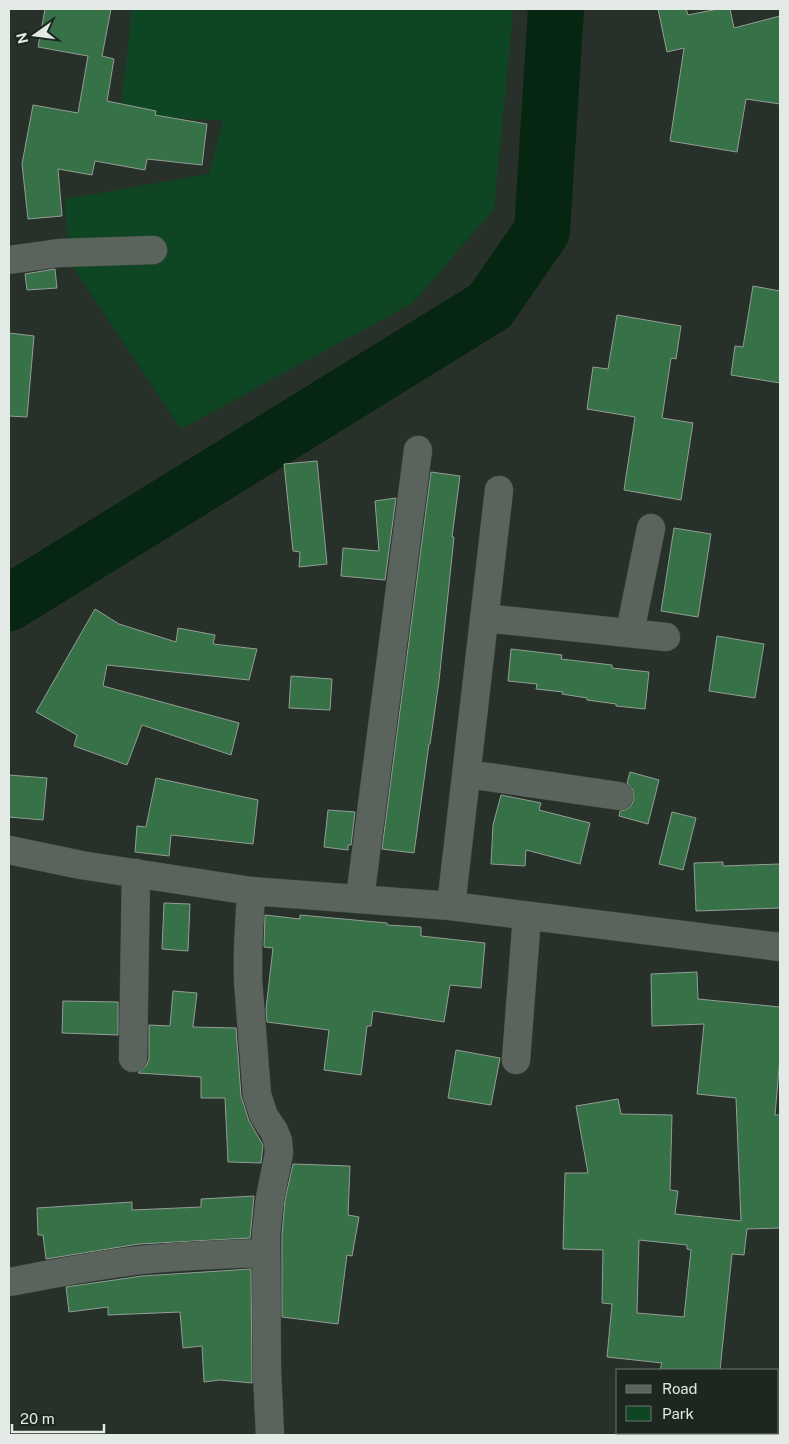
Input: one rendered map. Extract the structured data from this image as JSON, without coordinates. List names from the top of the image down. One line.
{"legend":["Road","Park"],"scale_bar":"20 m","north":"left"}
